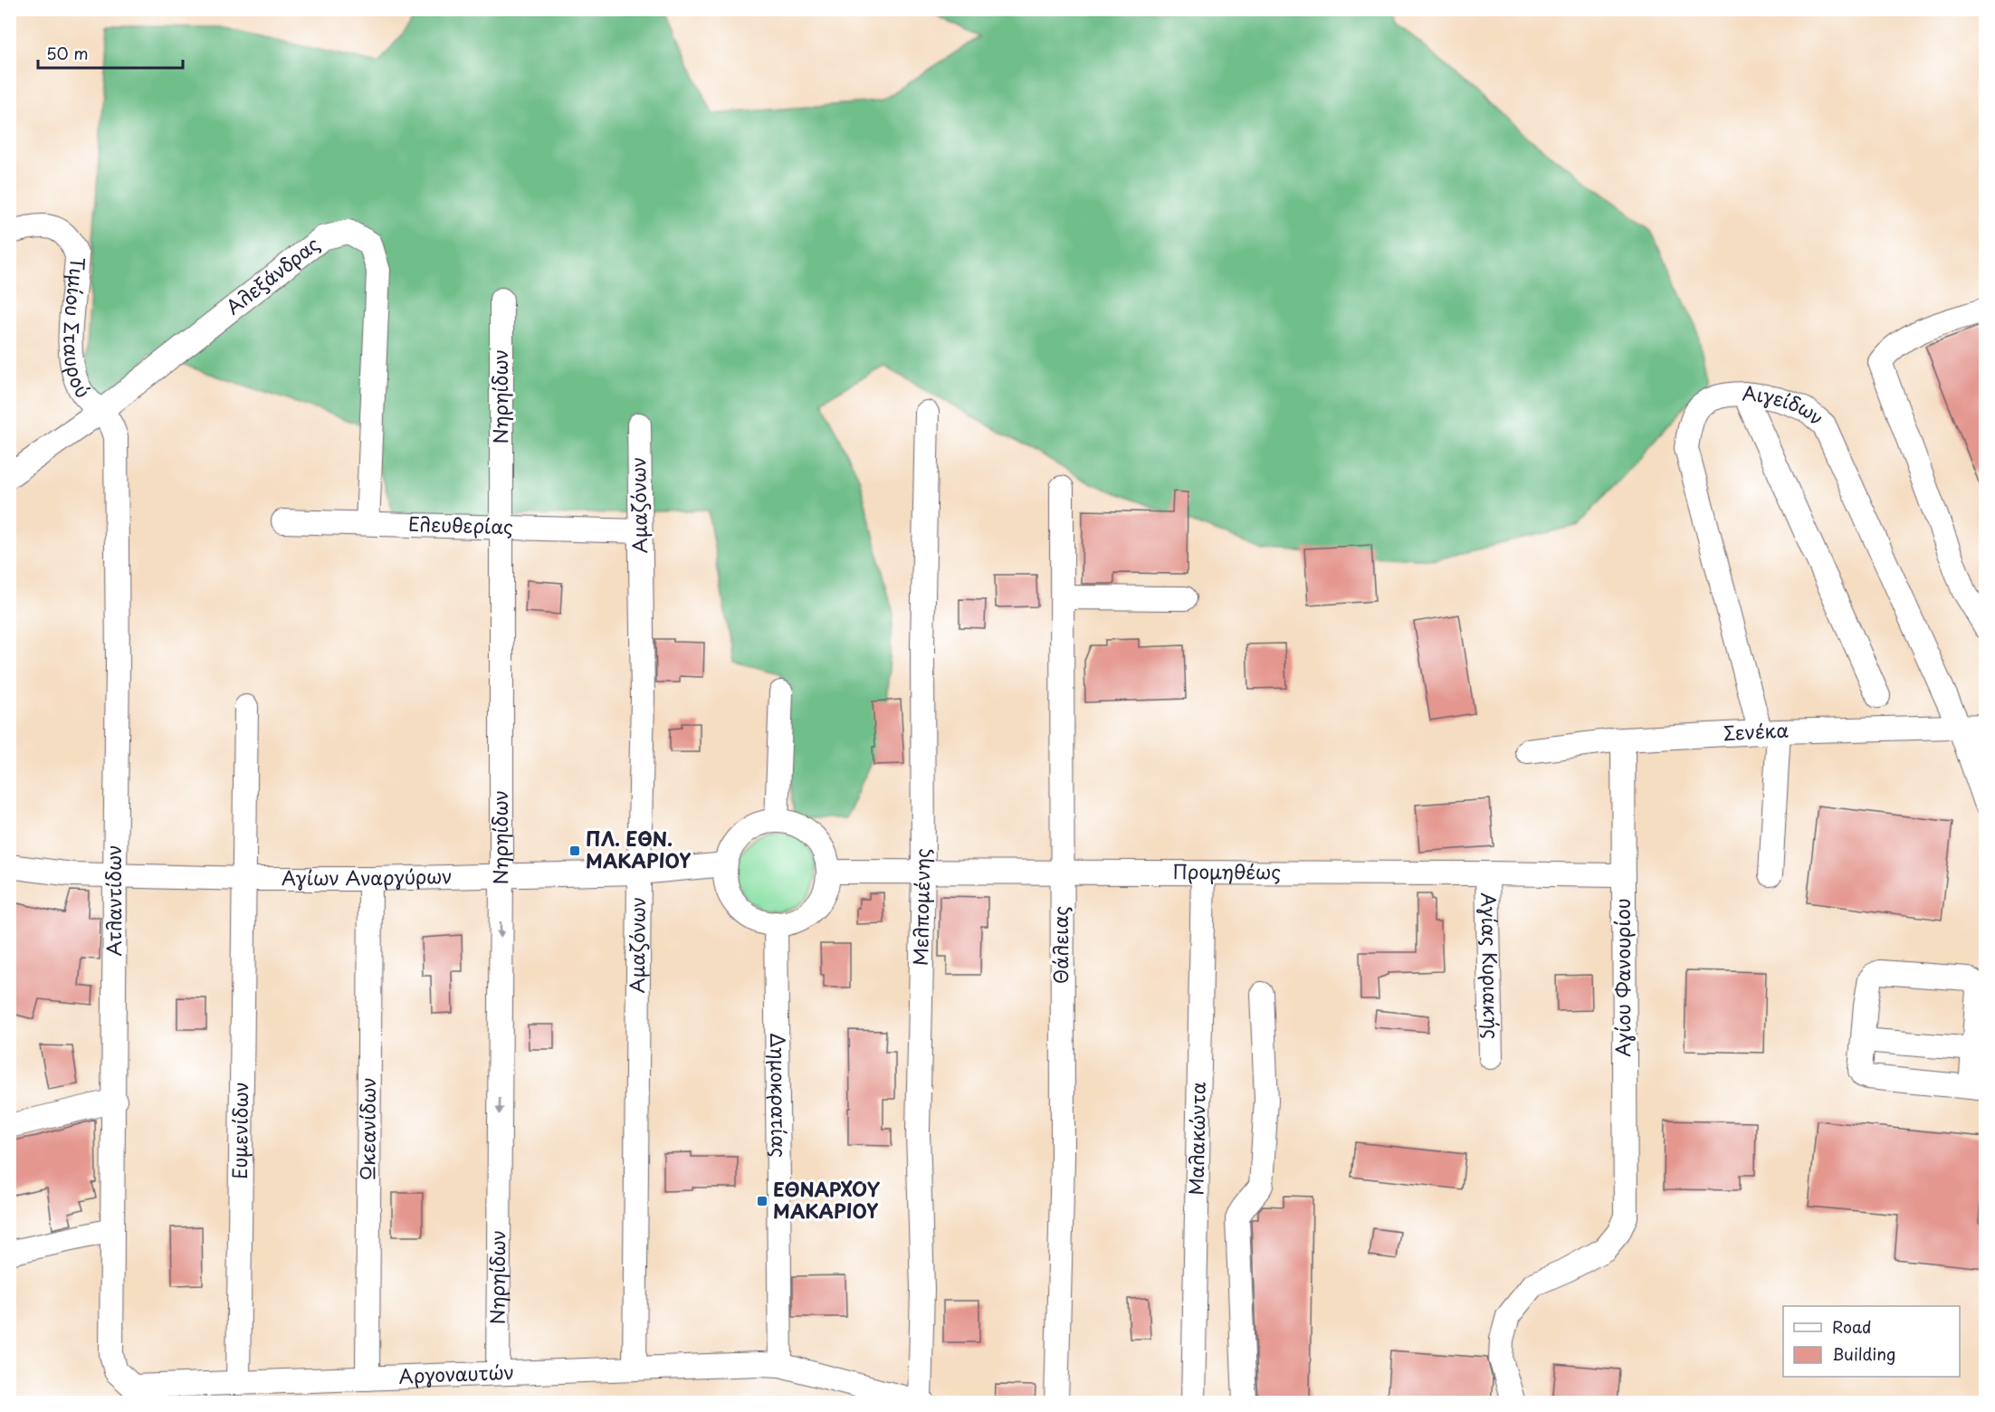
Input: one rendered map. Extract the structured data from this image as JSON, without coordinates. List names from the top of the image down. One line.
{"streets":{"street":["Αλεξάνδρας","Τιμίου Σταυρού","Νηρηίδων","Αιγείδων","Αμαζόνων","Ελευθερίας","Σενέκα","Προμηθέως","Αγίων Αναργύρων","Ατλαντίδων","Μελπομένης","Θάλειας","Αγίας Κυριακής","Αγίου Φανουρίου","Δημοκρατίας","Ωκεανίδων","Ευμενίδων","Μαλακώντα","Αργοναυτών"]},"crossings":[["Αλεξάνδρας","Τιμίου Σταυρού"],["Αλεξάνδρας","Ελευθερίας"],["Αλεξάνδρας","Ατλαντίδων"],["Τιμίου Σταυρού","Ατλαντίδων"],["Νηρηίδων","Ελευθερίας"],["Νηρηίδων","Αγίων Αναργύρων"],["Νηρηίδων","Αργοναυτών"],["Αιγείδων","Σενέκα"],["Αμαζόνων","Ελευθερίας"],["Αμαζόνων","Αγίων Αναργύρων"],["Αμαζόνων","Αργοναυτών"],["Σενέκα","Αγίου Φανουρίου"],["Προμηθέως","Αγίων Αναργύρων"],["Προμηθέως","Μελπομένης"],["Προμηθέως","Θάλειας"],["Προμηθέως","Αγίας Κυριακής"],["Προμηθέως","Αγίου Φανουρίου"],["Προμηθέως","Δημοκρατίας"],["Προμηθέως","Μαλακώντα"],["Αγίων Αναργύρων","Ατλαντίδων"],["Αγίων Αναργύρων","Δημοκρατίας"],["Αγίων Αναργύρων","Ωκεανίδων"],["Αγίων Αναργύρων","Ευμενίδων"],["Ατλαντίδων","Αργοναυτών"],["Δημοκρατίας","Αργοναυτών"],["Ωκεανίδων","Αργοναυτών"],["Ευμενίδων","Αργοναυτών"]],"one_way":["Νηρηίδων"],"places":{"transit":["ΠΛ. ΕΘΝ. ΜΑΚΑΡΙΟΥ","ΕΘΝΑΡΧΟΥ ΜΑΚΑΡΙΟΥ"]},"legend":["Road","Building"],"scale_bar":"50 m"}
